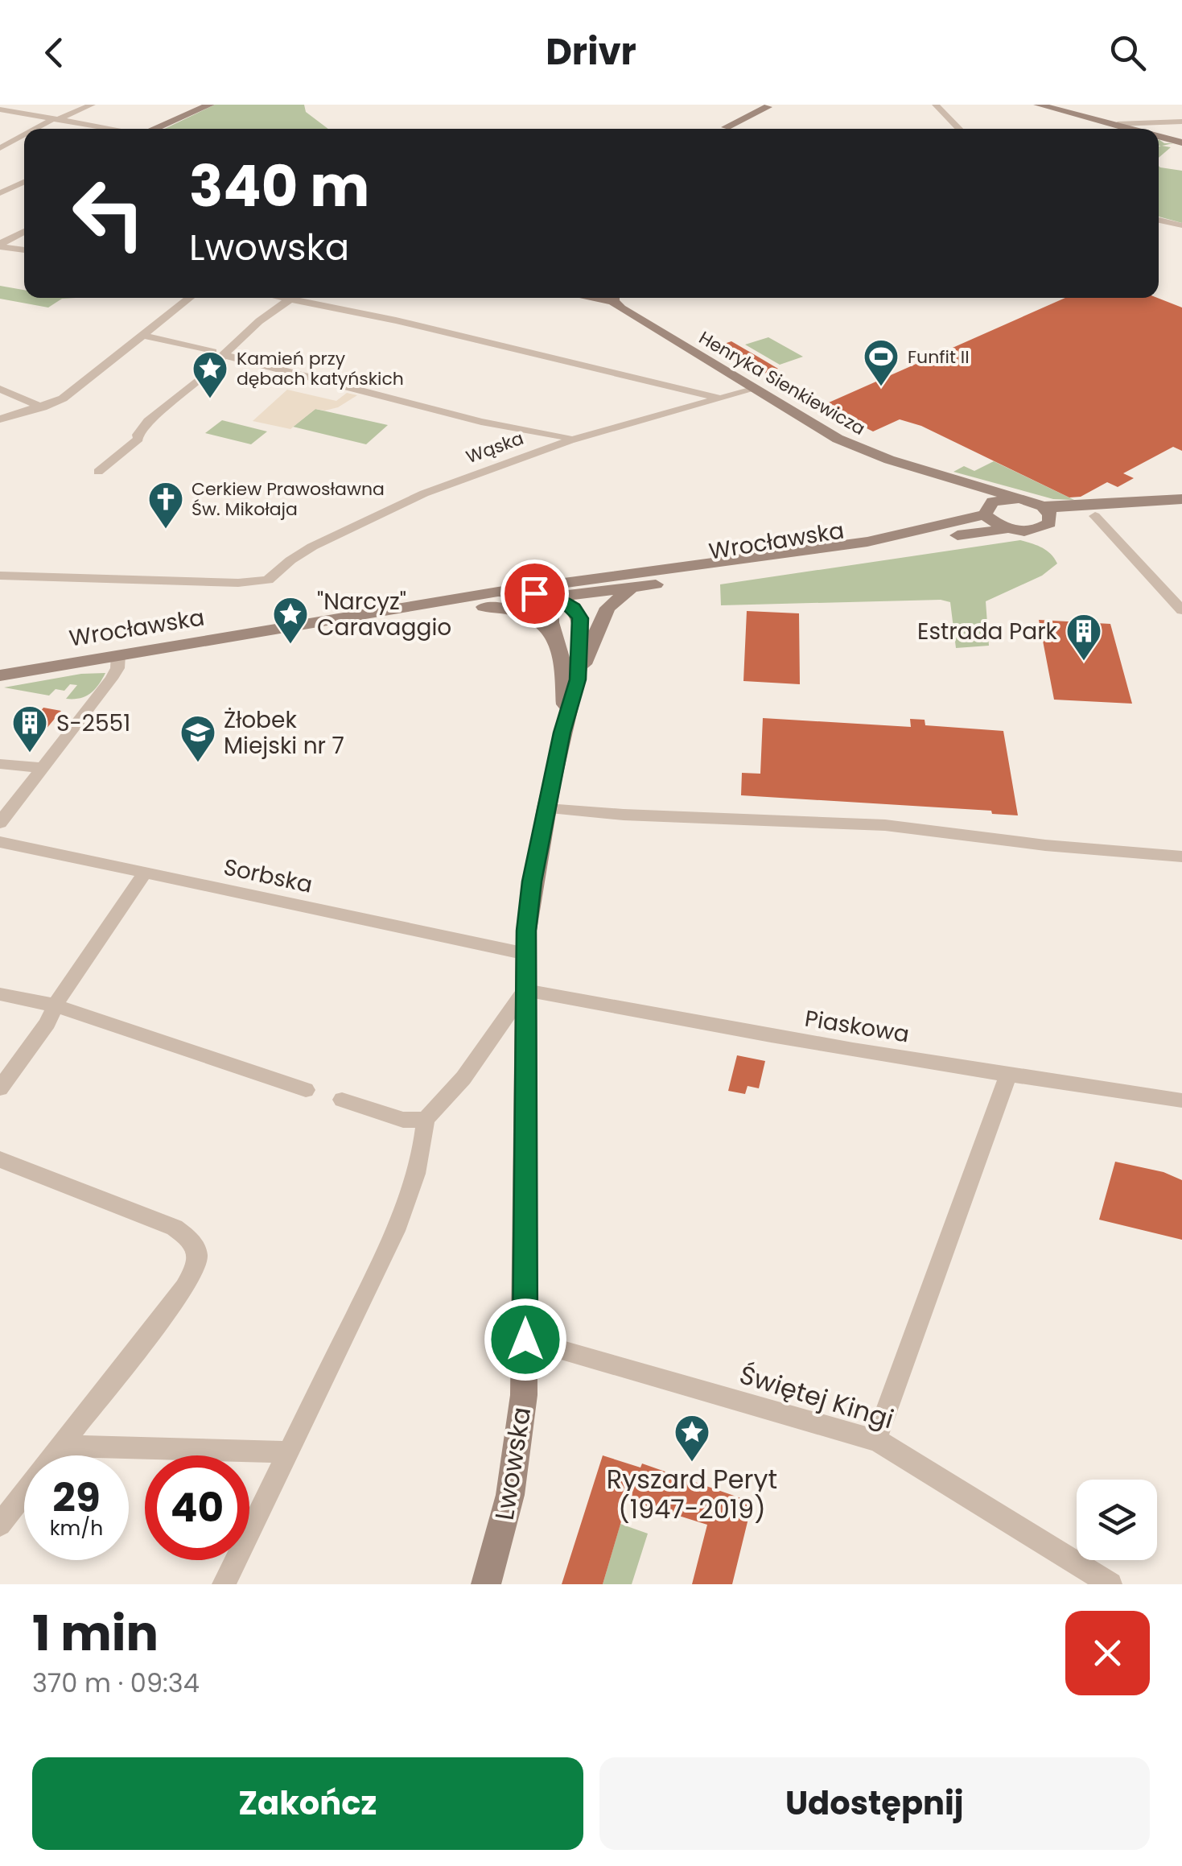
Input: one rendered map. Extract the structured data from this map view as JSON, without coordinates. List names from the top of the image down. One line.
{"streets":{"main road":["Henryka Sienkiewicza","Wrocławska","Lwowska"],"street":["Wąska","Sorbska","Piaskowa","Świętej Kingi"]},"crossings":[["Henryka Sienkiewicza","Wąska"],["Henryka Sienkiewicza","Wrocławska"],["Wrocławska","Lwowska"],["Sorbska","Lwowska"],["Piaskowa","Lwowska"],["Świętej Kingi","Lwowska"]],"places":{"sports":["Funfit II"],"place":["Kamień przy dębach katyńskich","\"Narcyz\" Caravaggio","Ryszard Peryt (1947-2019)"],"church":["Cerkiew Prawosławna Św. Mikołaja"],"building":["Estrada Park","S-2551"],"school or university":["Żłobek Miejski nr 7"]},"page":{"header":"Drivr","turn":["340 m","Lwowska"],"speed":"29 km/h","limit":"40","heading":["1 min","370 m · 09:34"],"buttons":["Zakończ","Udostępnij"]}}
